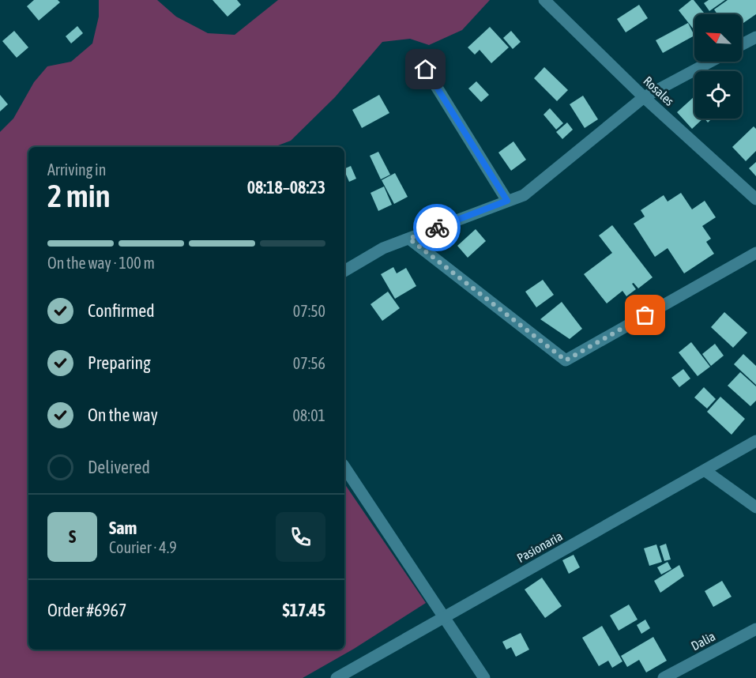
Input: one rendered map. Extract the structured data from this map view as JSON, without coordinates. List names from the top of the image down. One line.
{"streets":{"street":["Rosales","Pasionaria","Dalia"]},"north":"top left","page":{"heading":["2 min","Arriving in","08:18–08:23"],"panel":["Sam","Courier · 4.9","Order #6967","$17.45"],"bar":"On the way · 100 m","list":[["Confirmed","07:50"],["Preparing","07:56"],["On the way","08:01"],"Delivered"],"round":"S"}}
